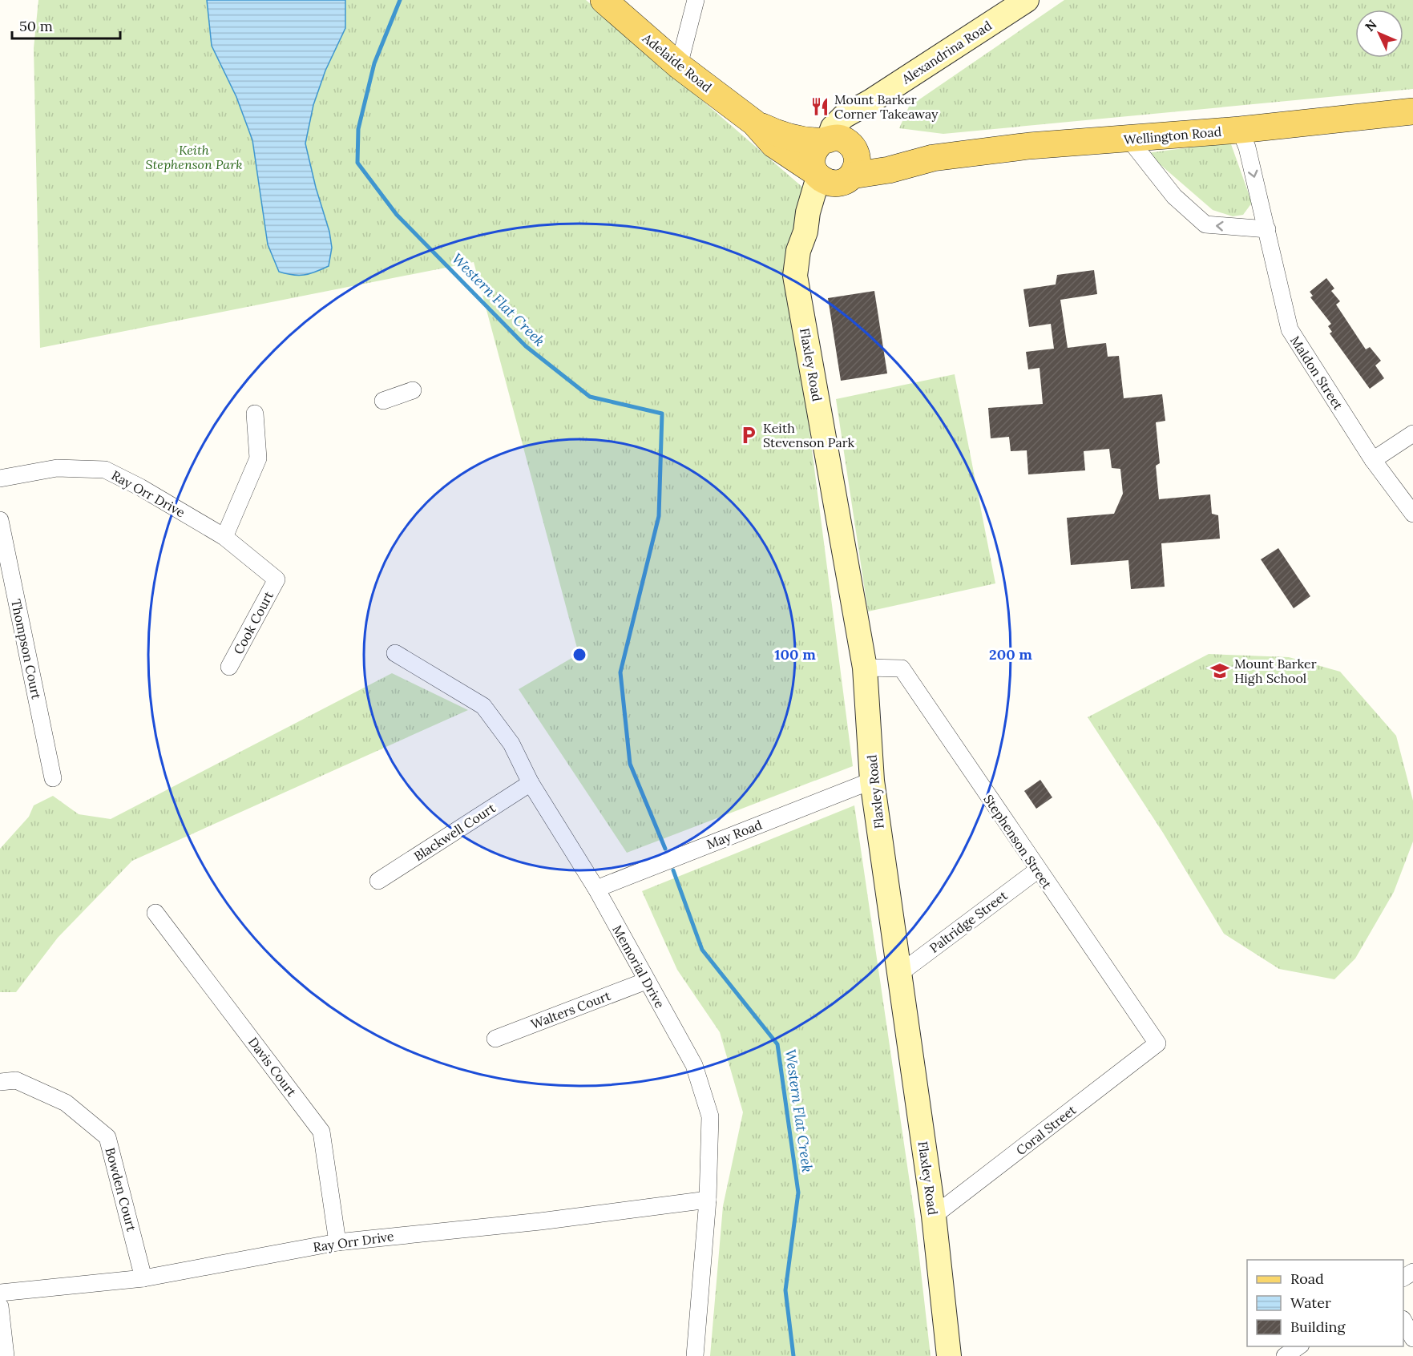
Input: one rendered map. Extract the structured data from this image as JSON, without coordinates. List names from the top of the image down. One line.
{"streets":{"main road":["Alexandrina Road","Adelaide Road","Wellington Road","Flaxley Road"],"street":["Maldon Street","Ray Orr Drive","Cook Court","Thompson Court","Blackwell Court","May Road","Stephenson Street","Paltridge Street","Memorial Drive","Walters Court","Davis Court","Coral Street","Bowden Court"]},"crossings":[["Alexandrina Road","Adelaide Road"],["Alexandrina Road","Wellington Road"],["Alexandrina Road","Flaxley Road"],["Adelaide Road","Wellington Road"],["Adelaide Road","Flaxley Road"],["Wellington Road","Flaxley Road"],["Wellington Road","Maldon Street"],["Flaxley Road","May Road"],["Flaxley Road","Stephenson Street"],["Flaxley Road","Paltridge Street"],["Flaxley Road","Coral Street"],["Ray Orr Drive","Cook Court"],["Ray Orr Drive","Memorial Drive"],["Ray Orr Drive","Davis Court"],["Ray Orr Drive","Bowden Court"],["Blackwell Court","Memorial Drive"],["May Road","Memorial Drive"],["Stephenson Street","Paltridge Street"],["Stephenson Street","Coral Street"],["Memorial Drive","Walters Court"]],"water":["Western Flat Creek"],"parks":["Keith Stephenson Park"],"places":{"restaurant":["Mount Barker Corner Takeaway"],"parking":["Keith Stevenson Park"],"school or university":["Mount Barker High School"]},"legend":["Road","Water","Building"],"scale_bar":"50 m","north":"top left","rings":["100 m","200 m"]}
